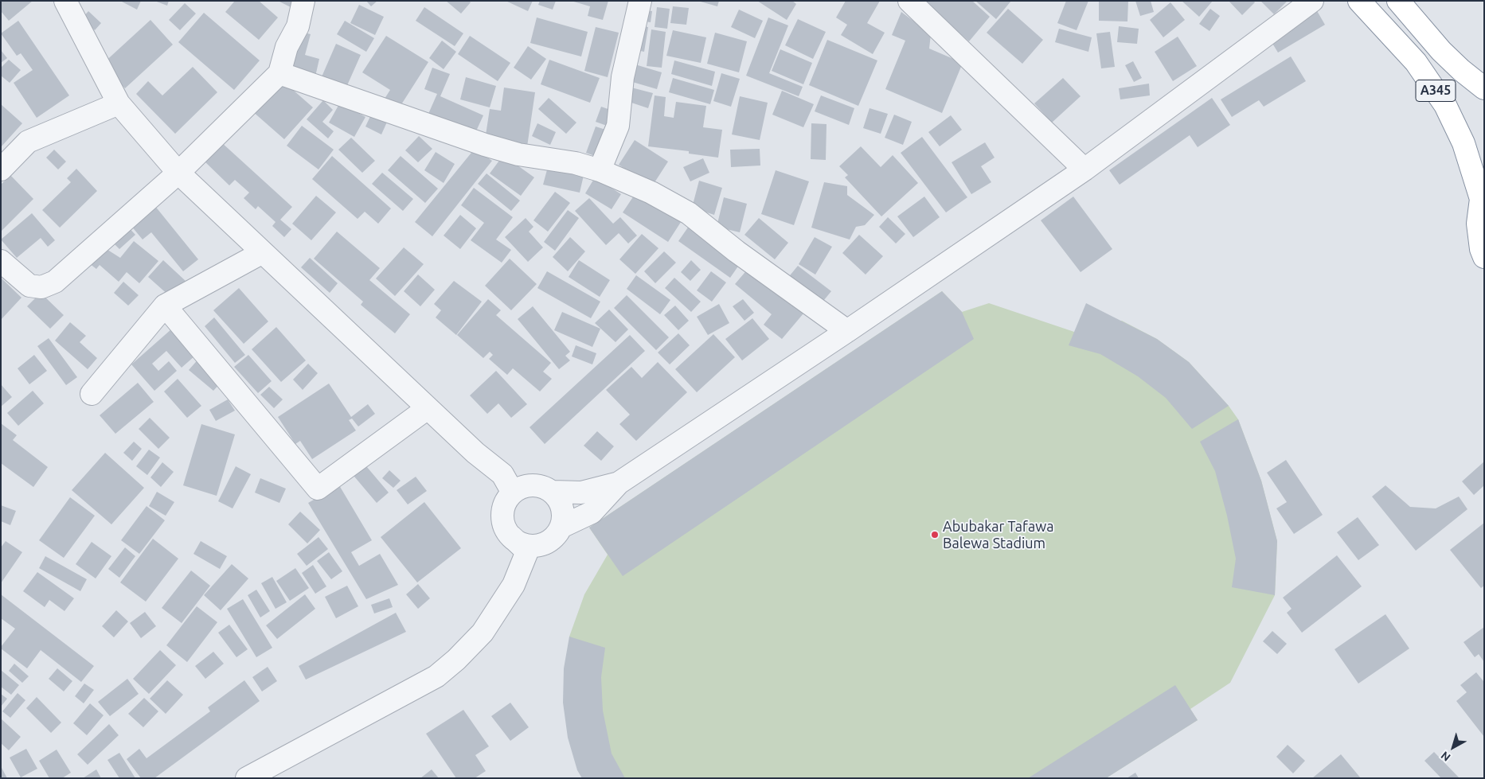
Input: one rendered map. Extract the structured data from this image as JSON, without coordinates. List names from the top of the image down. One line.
{"streets":{"highway":["A345"]},"places":["Abubakar Tafawa Balewa Stadium"],"north":"bottom left"}
